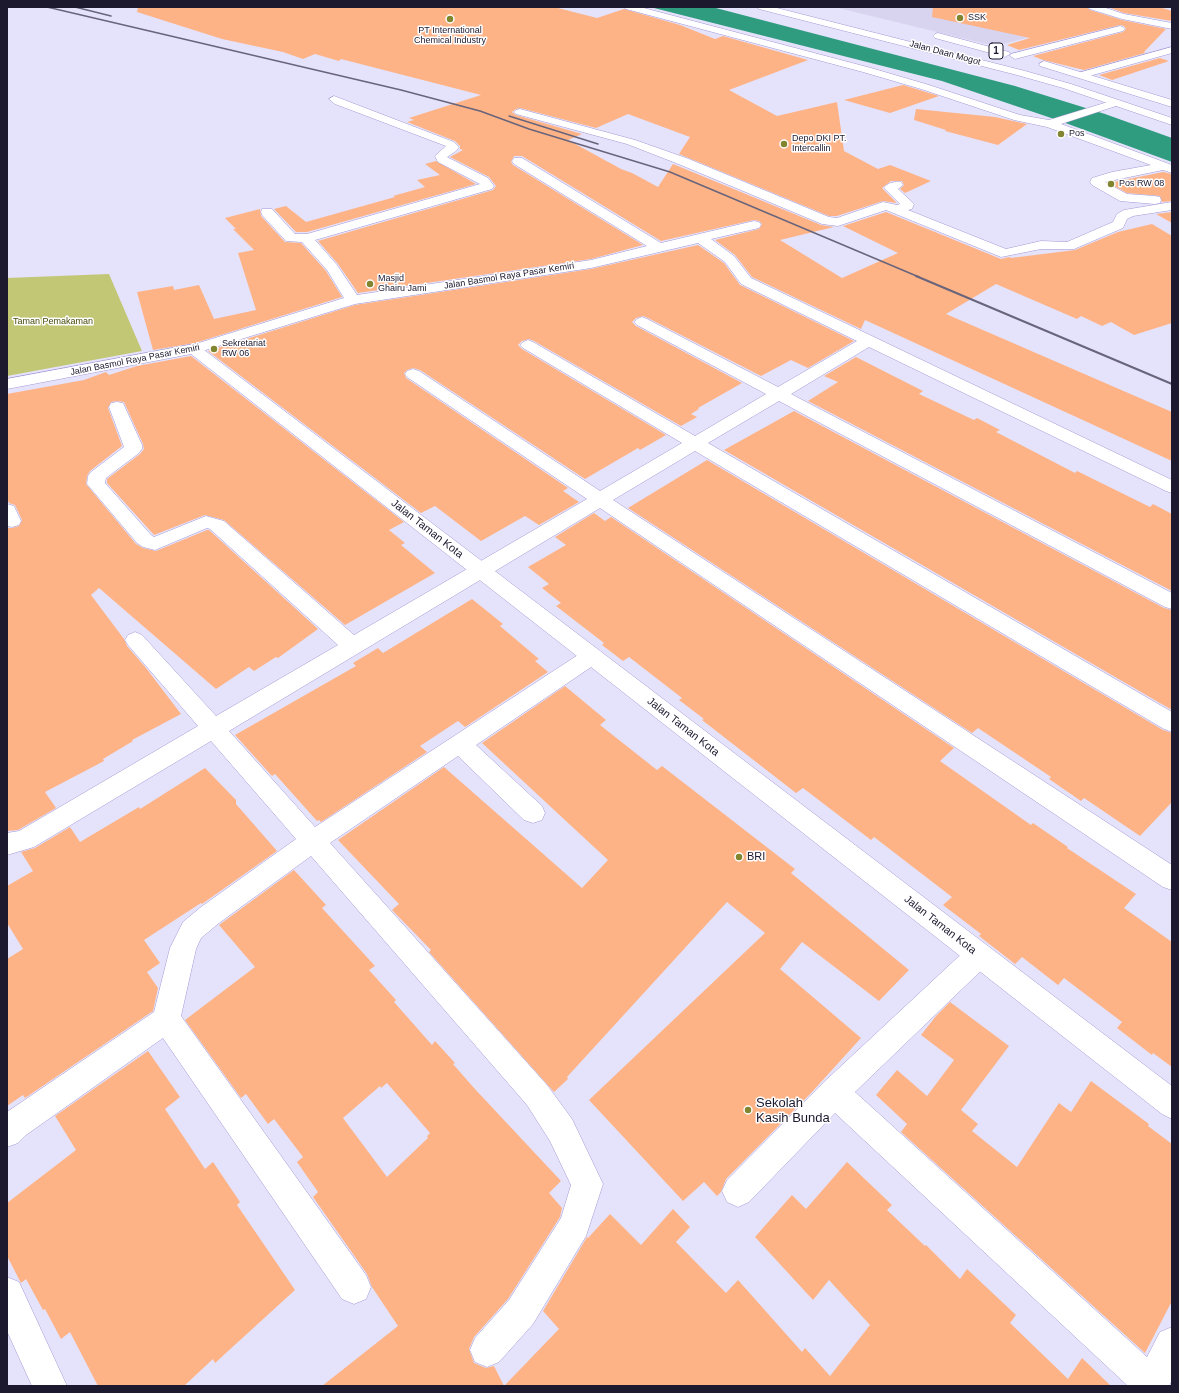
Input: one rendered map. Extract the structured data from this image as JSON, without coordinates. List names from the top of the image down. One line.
{"streets":{"main road":["1","Jalan Daan Mogot","Jalan Basmol Raya Pasar Kemiri","Jalan Taman Kota"]},"crossings":[["Jalan Basmol Raya Pasar Kemiri","Jalan Taman Kota"]],"parks":["Taman Pemakaman"],"places":["SSK","PT International Chemical Industry","Pos","Depo DKI PT. Intercallin","Pos RW 08","Masjid Ghairu Jami","Sekretariat RW 06","BRI","Sekolah Kasih Bunda"]}
